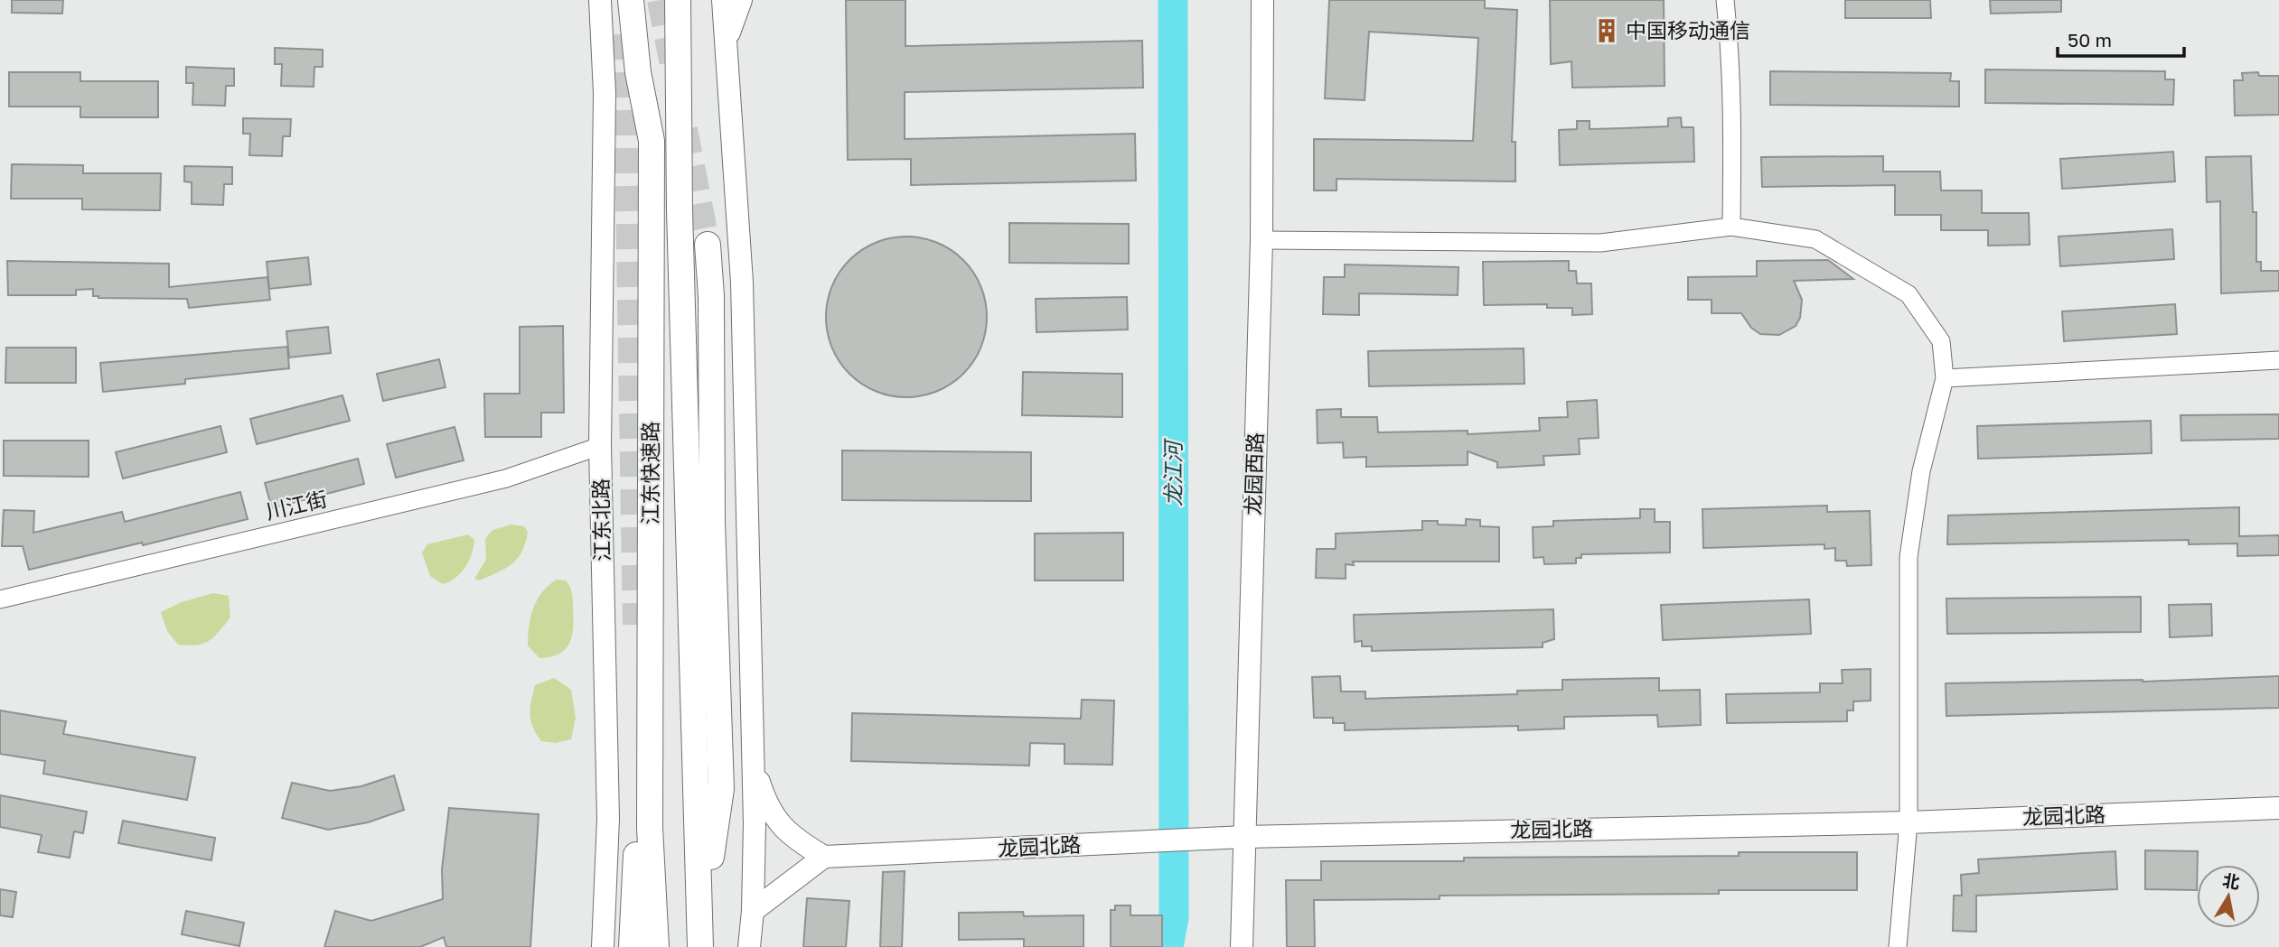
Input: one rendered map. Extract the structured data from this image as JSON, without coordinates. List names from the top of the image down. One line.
{"streets":{"highway":["江东快速路"],"main road":["龙园西路","江东北路","龙园北路"],"street":["川江街"]},"crossings":[["龙园西路","龙园北路"],["川江街","江东北路"]],"water":["龙江河"],"places":{"building":["中国移动通信"]},"scale_bar":"50 m","north":"top"}
